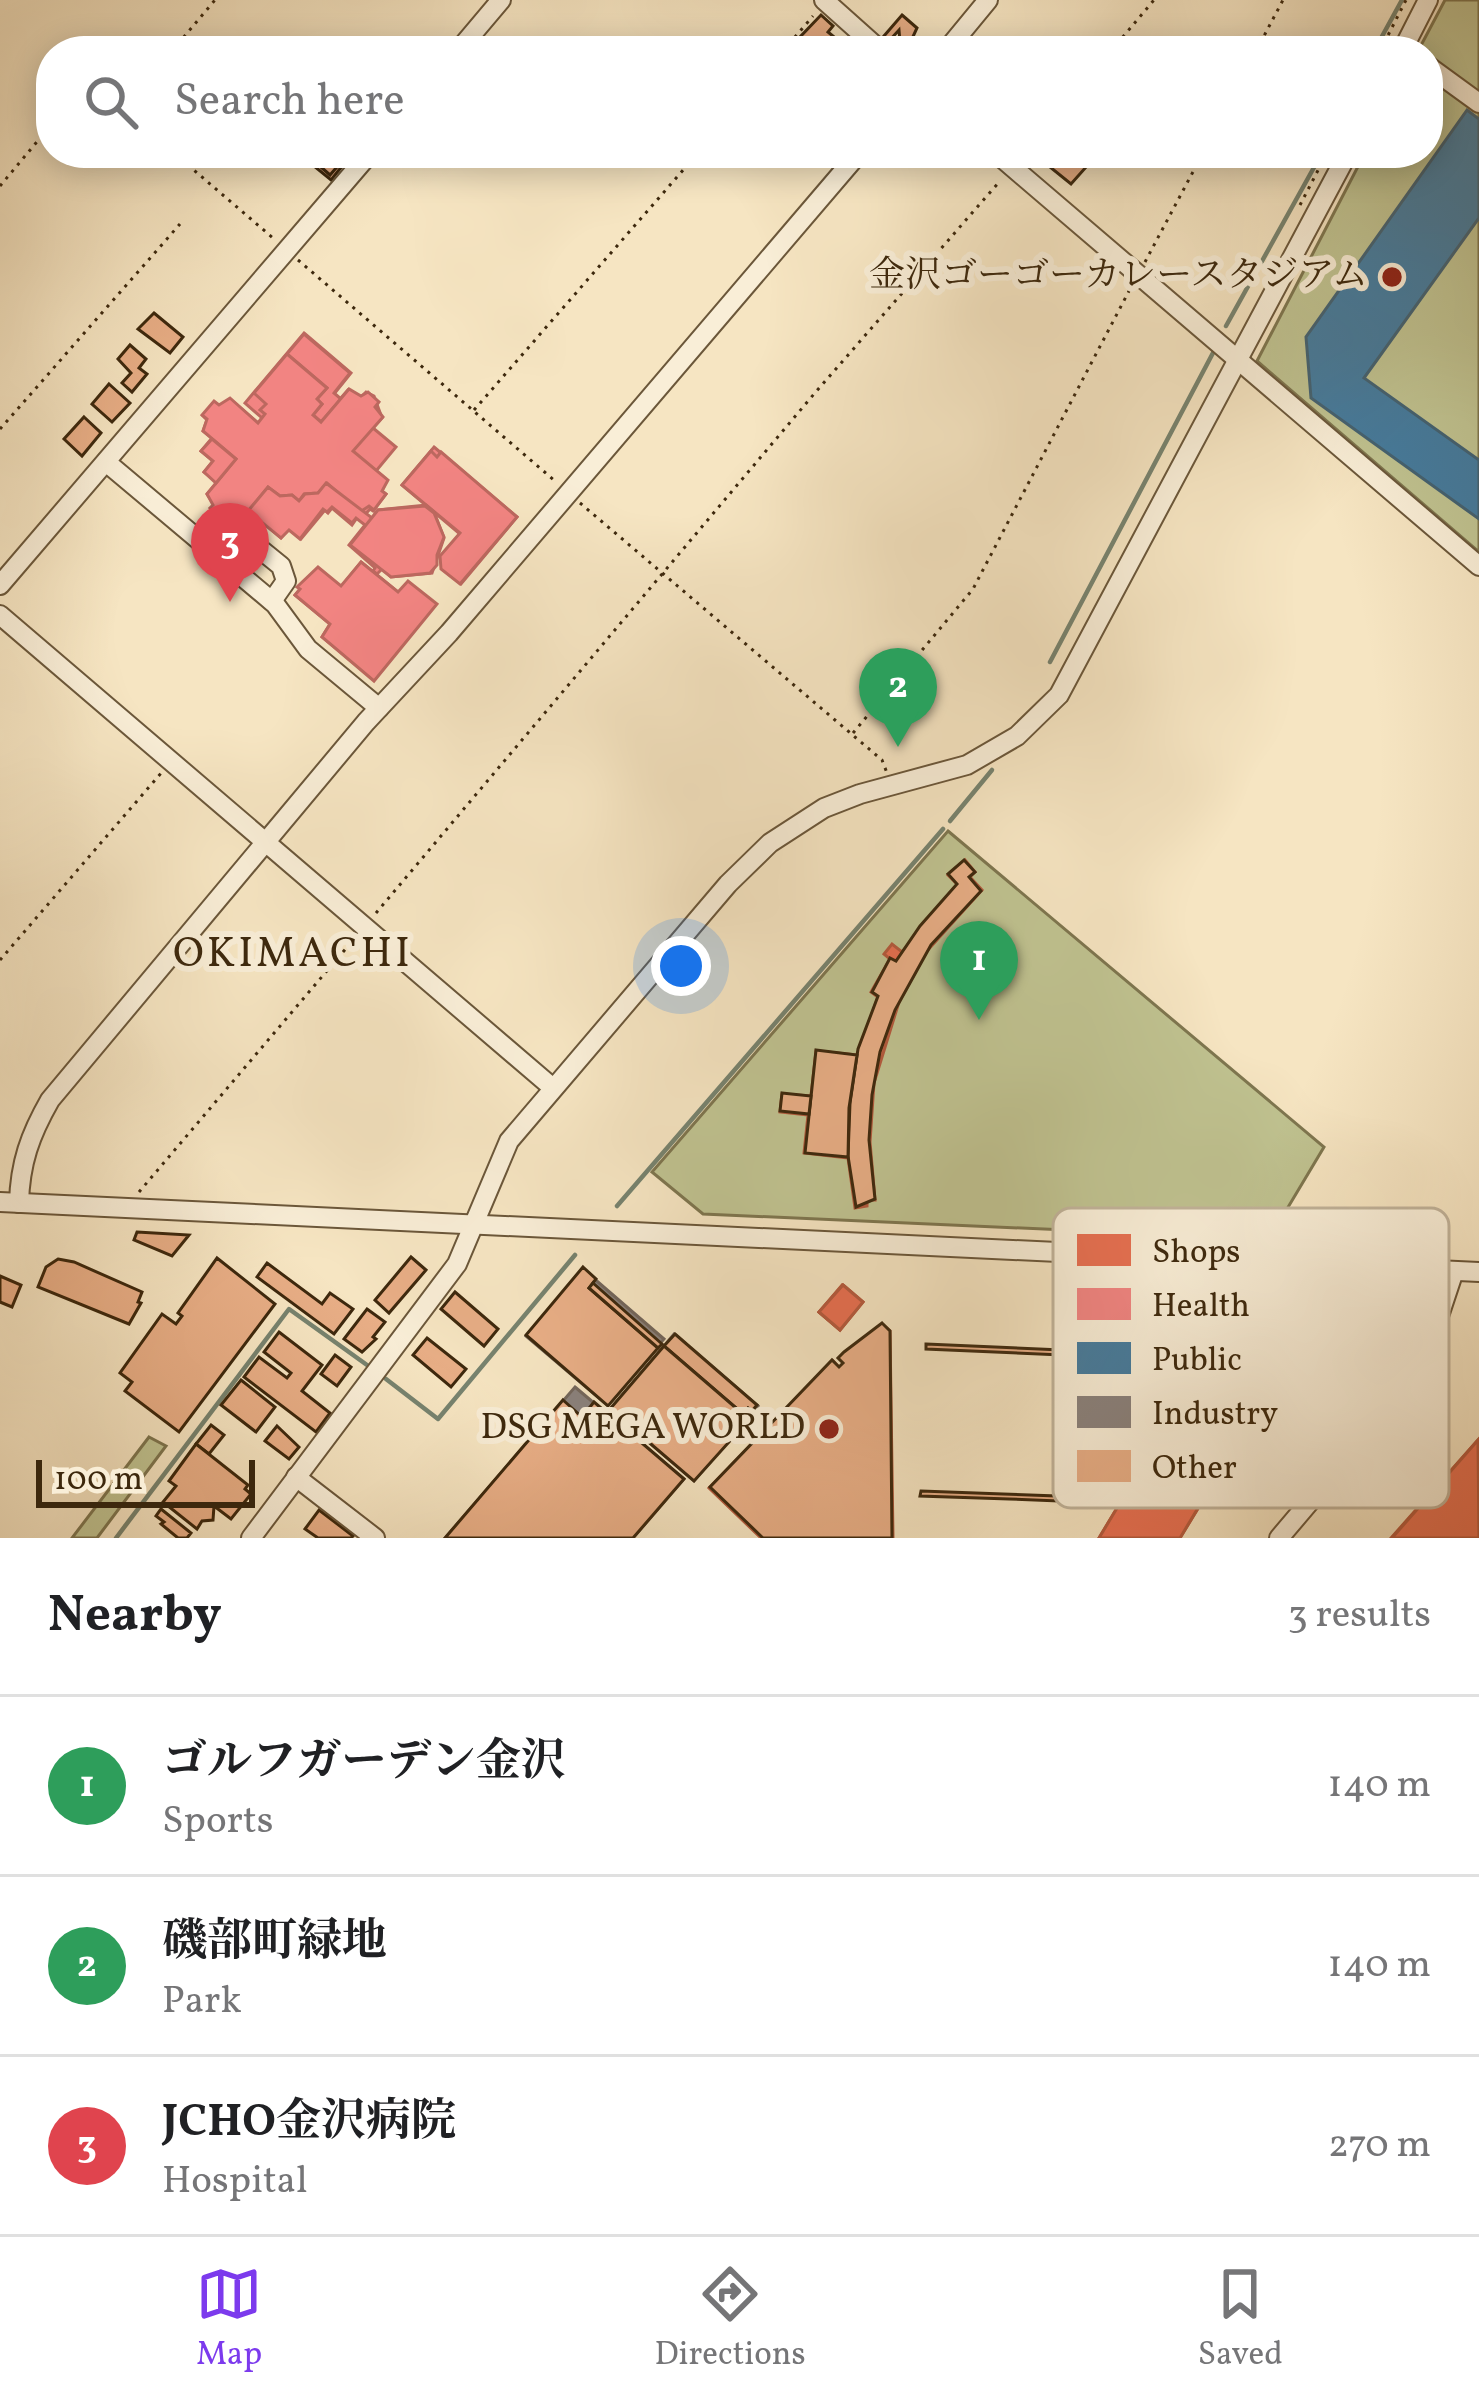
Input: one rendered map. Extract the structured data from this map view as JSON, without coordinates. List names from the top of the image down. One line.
{"districts":["OKIMACHI"],"places":["金沢ゴーゴーカレースタジアム","DSG MEGA WORLD"],"legend":["Shops","Health","Public","Industry","Other"],"scale_bar":"100 m","page":{"search":"Search here","pins":["3","2","1"],"scale":"100 m","heading":["Nearby","3 results"],"list":[{"mark":"1","name":"ゴルフガーデン金沢","note":"Sports","value":"140 m"},{"mark":"2","name":"磯部町緑地","note":"Park","value":"140 m"},{"mark":"3","name":"JCHO金沢病院","note":"Hospital","value":"270 m"}],"nav":["Map","Directions","Saved"]}}
